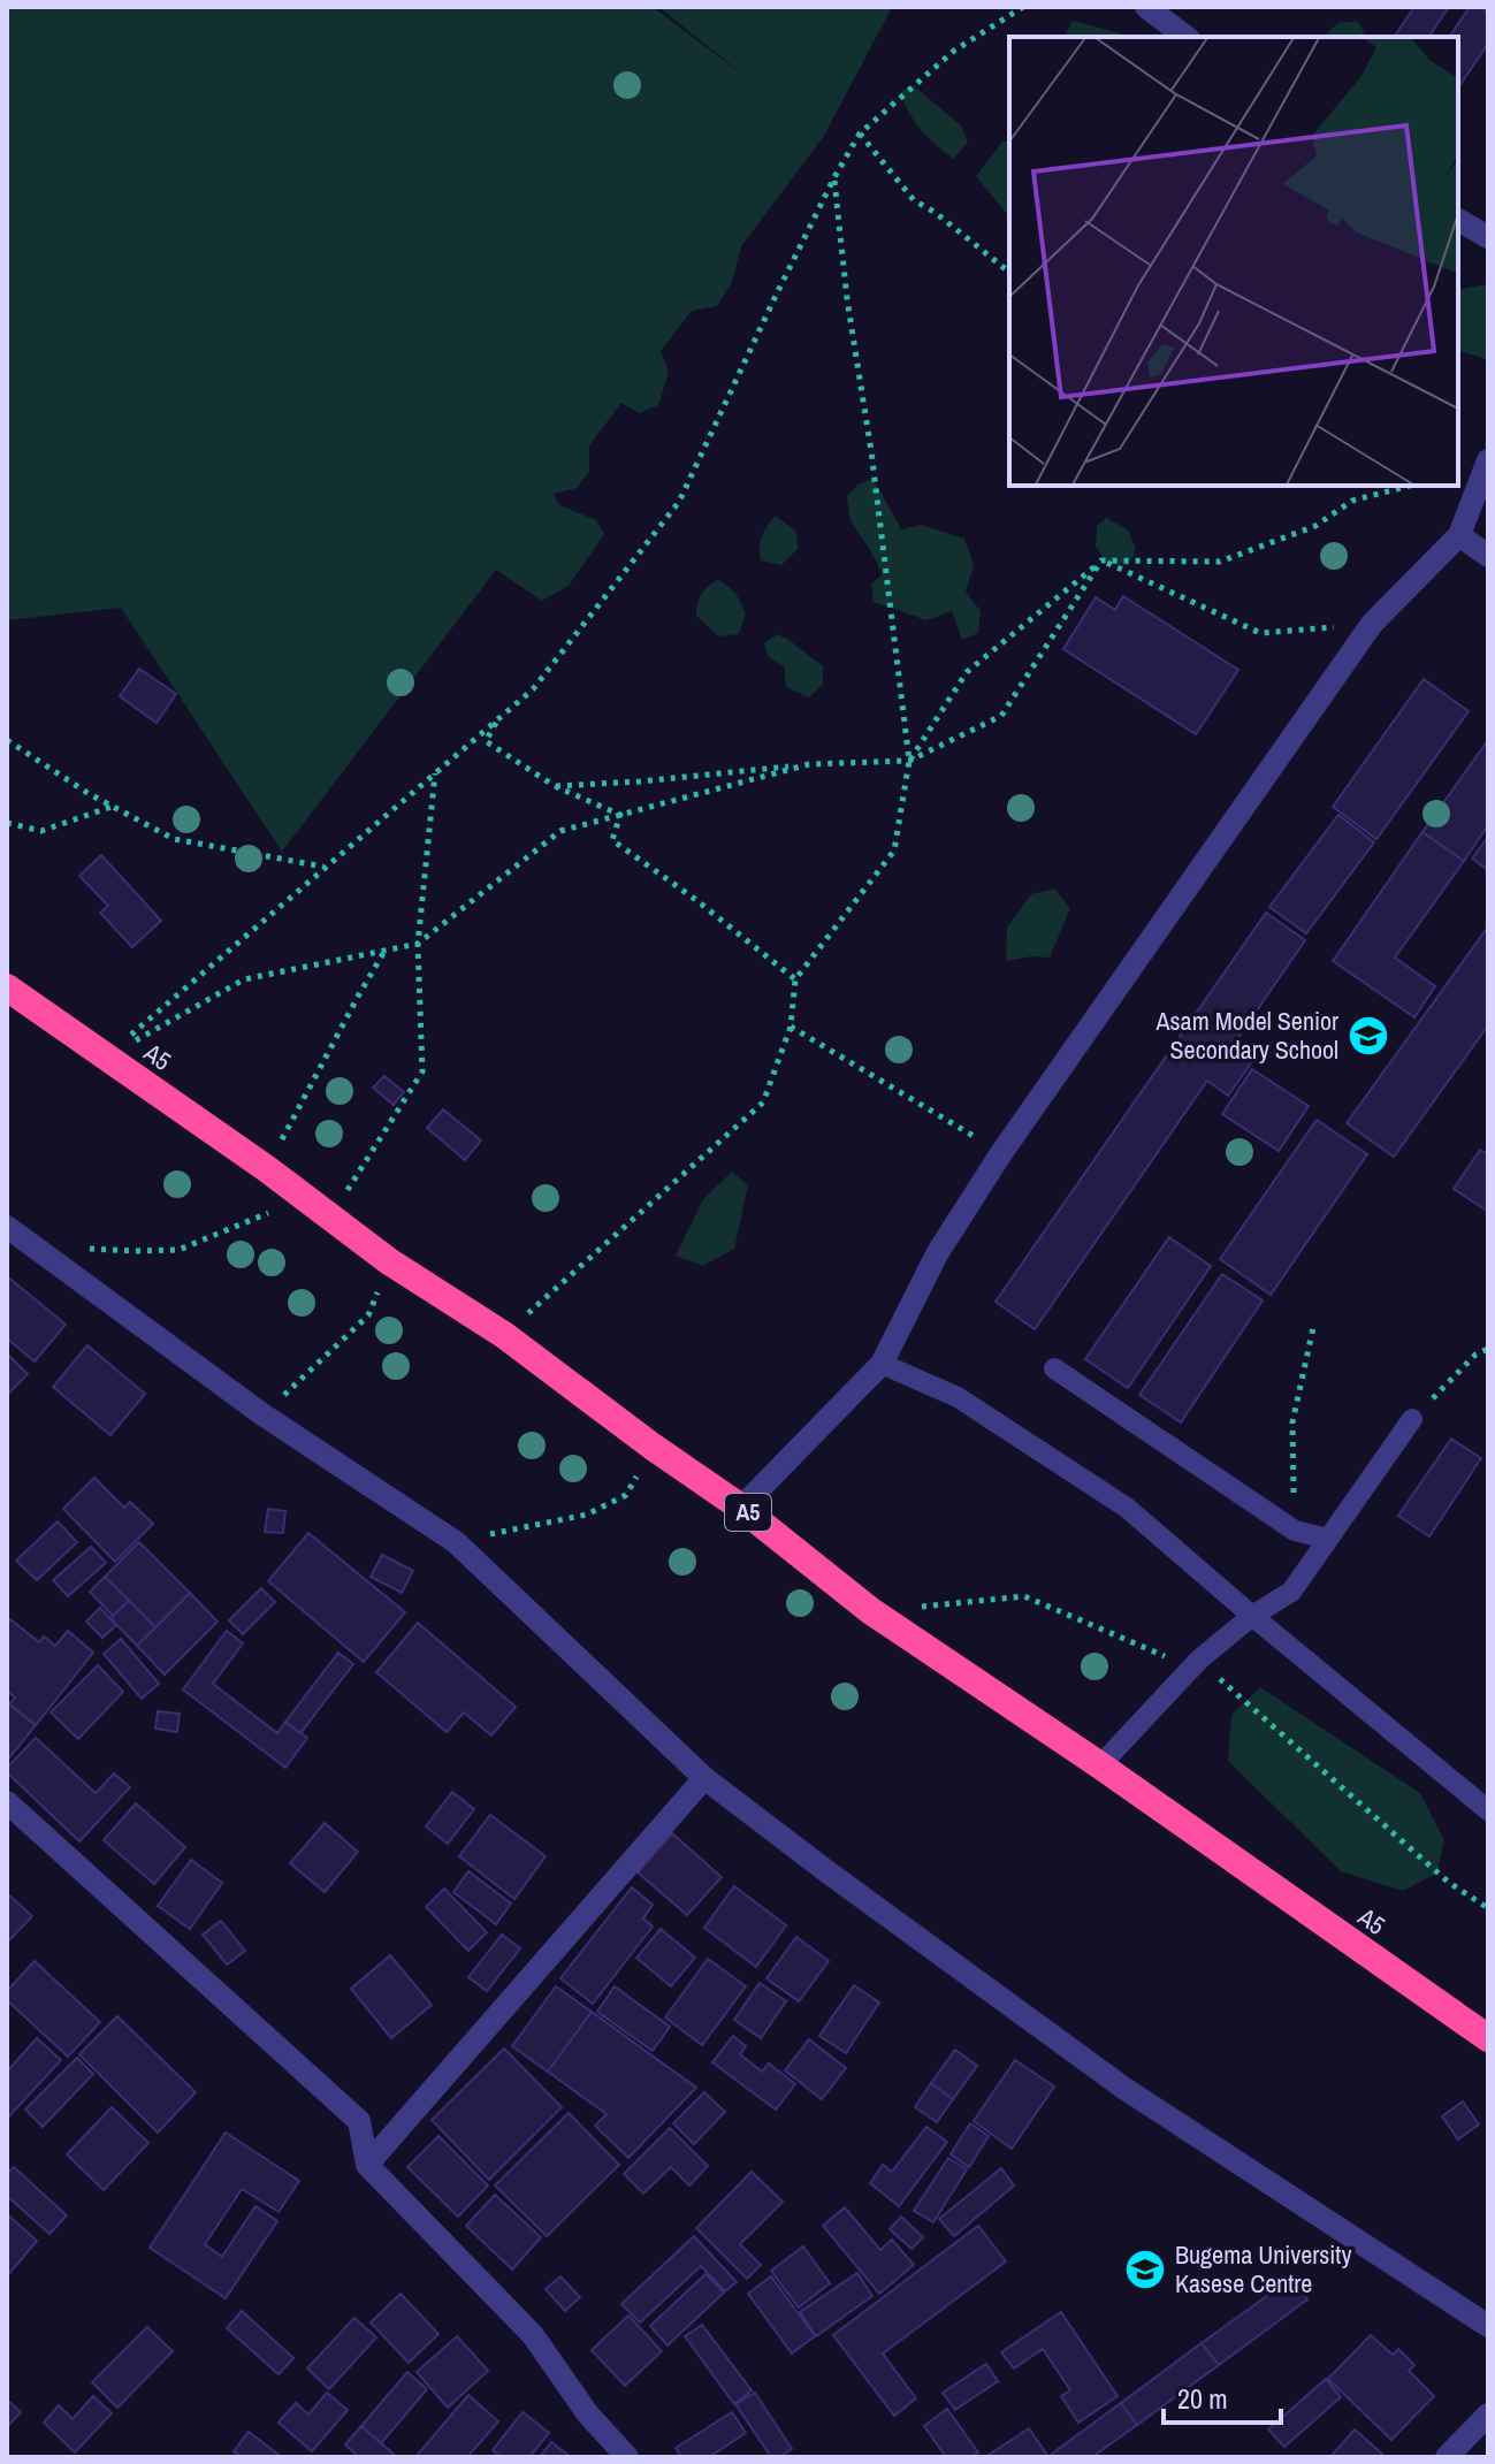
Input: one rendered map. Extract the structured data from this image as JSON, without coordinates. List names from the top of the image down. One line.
{"streets":{"highway":["A5"]},"places":{"school or university":["Asam Model Senior Secondary School","Bugema University Kasese Centre"]},"scale_bar":"20 m"}
